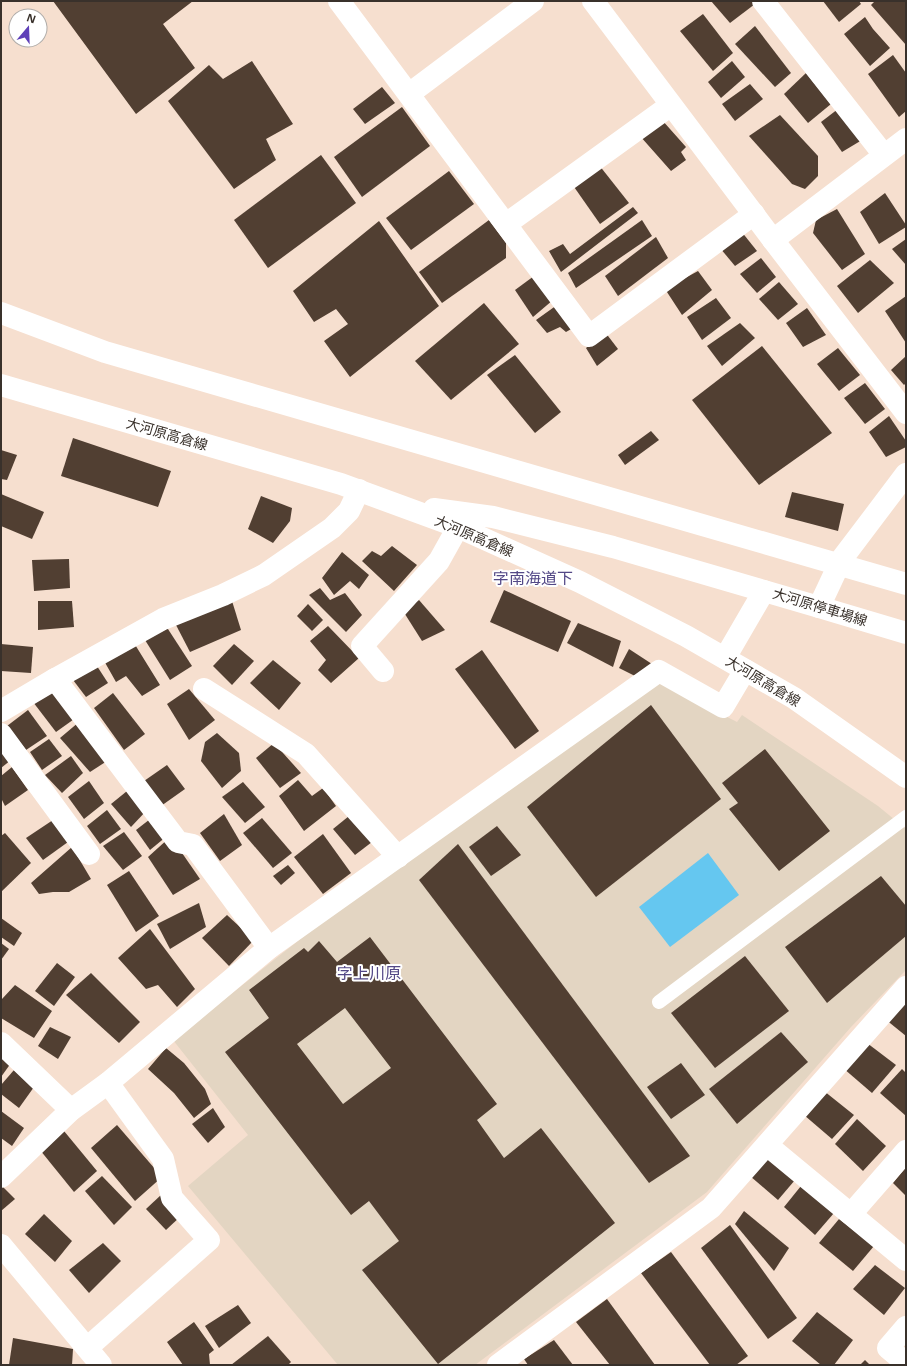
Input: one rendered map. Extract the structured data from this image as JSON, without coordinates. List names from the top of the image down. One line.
{"streets":{"street":["大河原高倉線","大河原停車場線"]},"crossings":[["大河原高倉線","大河原停車場線"]],"districts":["字南海道下","字上川原"],"north":"top"}
